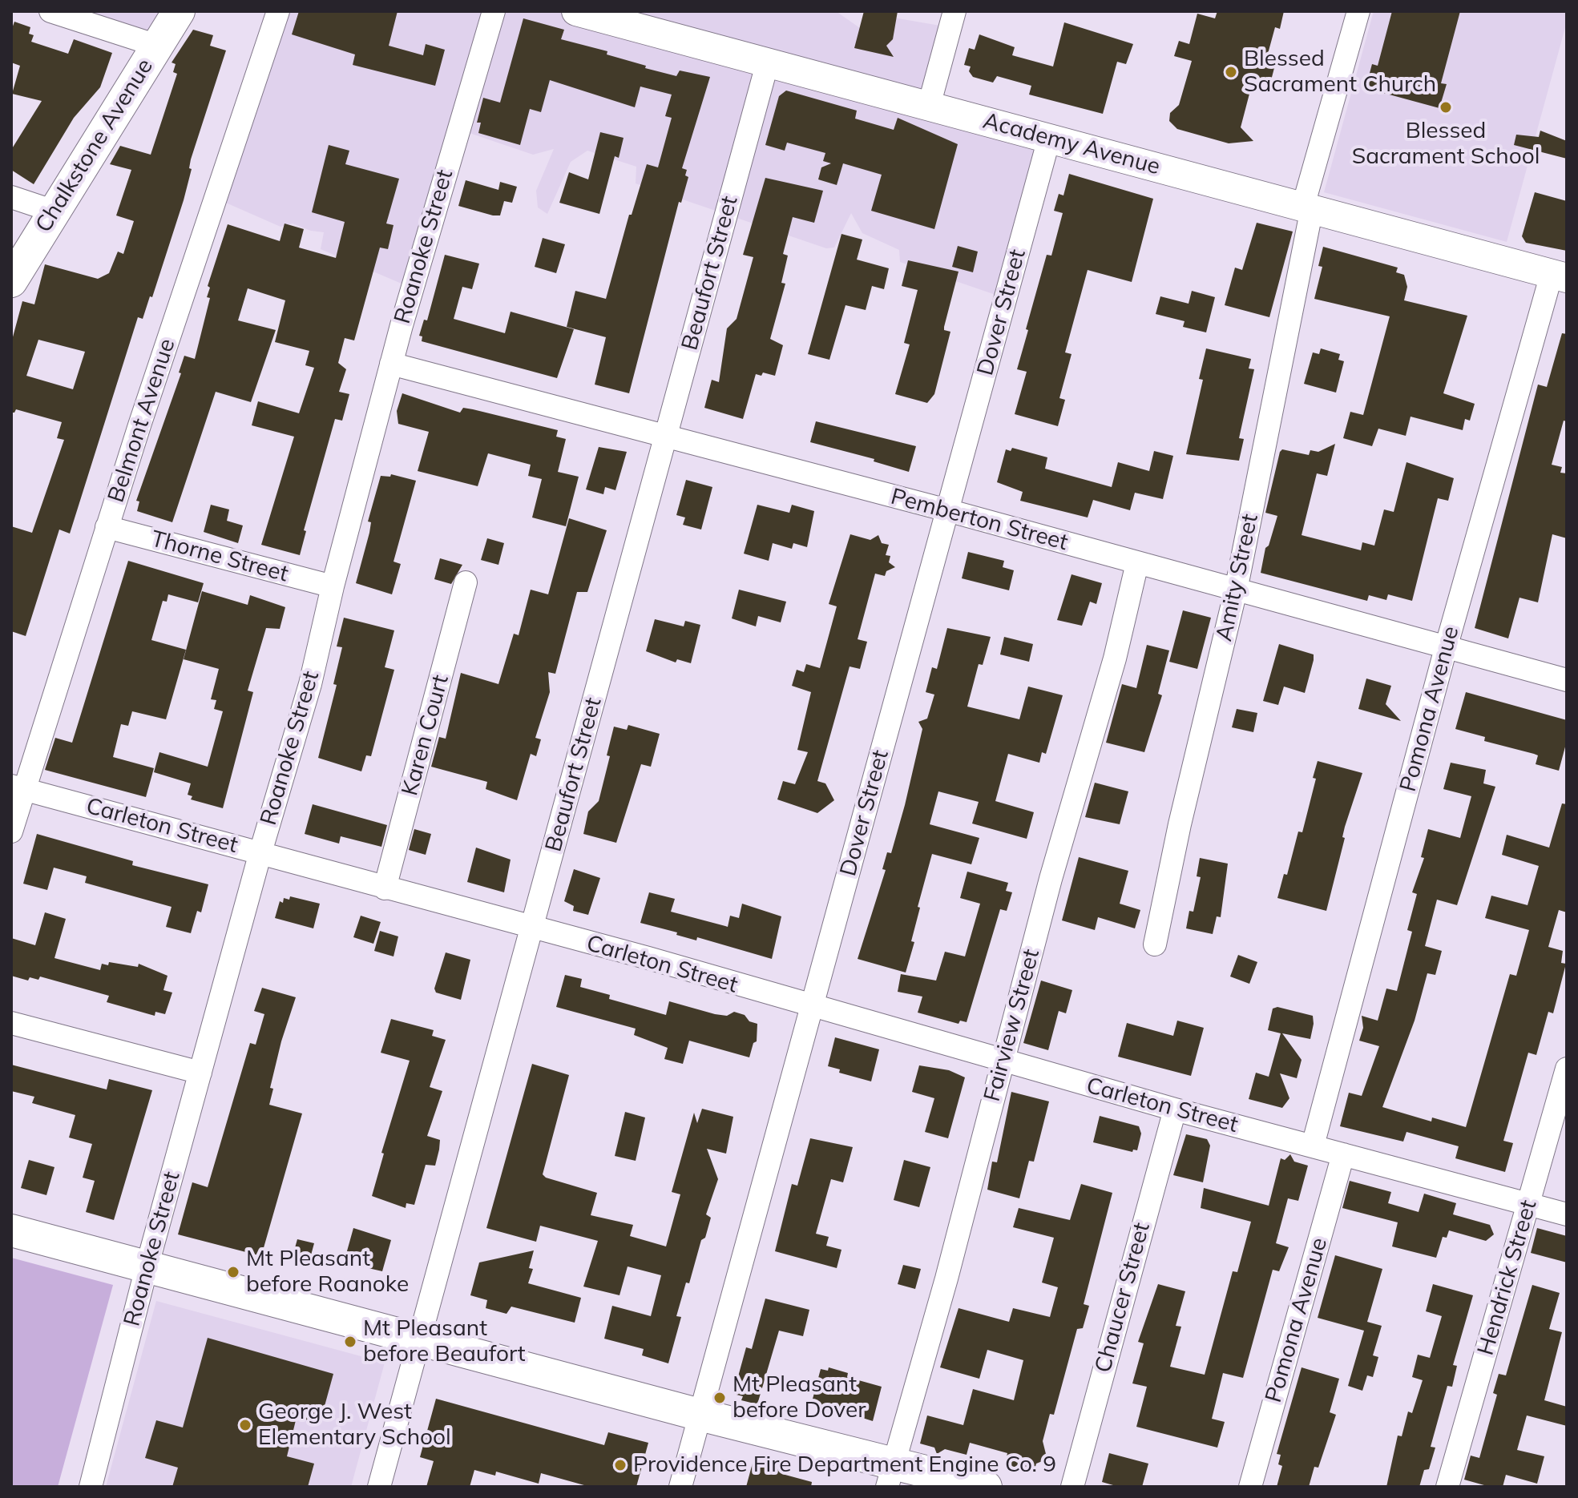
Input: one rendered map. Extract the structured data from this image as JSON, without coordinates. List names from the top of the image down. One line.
{"streets":{"main road":["Chalkstone Avenue"],"street":["Academy Avenue","Roanoke Street","Beaufort Street","Dover Street","Belmont Avenue","Pemberton Street","Thorne Street","Amity Street","Pomona Avenue","Karen Court","Carleton Street","Fairview Street","Hendrick Street","Chaucer Street"]},"crossings":[["Academy Avenue","Beaufort Street"],["Academy Avenue","Dover Street"],["Academy Avenue","Amity Street"],["Academy Avenue","Pomona Avenue"],["Roanoke Street","Pemberton Street"],["Roanoke Street","Thorne Street"],["Roanoke Street","Carleton Street"],["Beaufort Street","Pemberton Street"],["Beaufort Street","Carleton Street"],["Dover Street","Pemberton Street"],["Dover Street","Carleton Street"],["Belmont Avenue","Thorne Street"],["Belmont Avenue","Carleton Street"],["Pemberton Street","Amity Street"],["Pemberton Street","Pomona Avenue"],["Pemberton Street","Fairview Street"],["Pomona Avenue","Carleton Street"],["Karen Court","Carleton Street"],["Carleton Street","Fairview Street"],["Carleton Street","Chaucer Street"]],"places":["Blessed Sacrament Church","Blessed Sacrament School","Mt Pleasant before Roanoke","Mt Pleasant before Beaufort","Mt Pleasant before Dover","George J. West Elementary School","Providence Fire Department Engine Co. 9"]}
